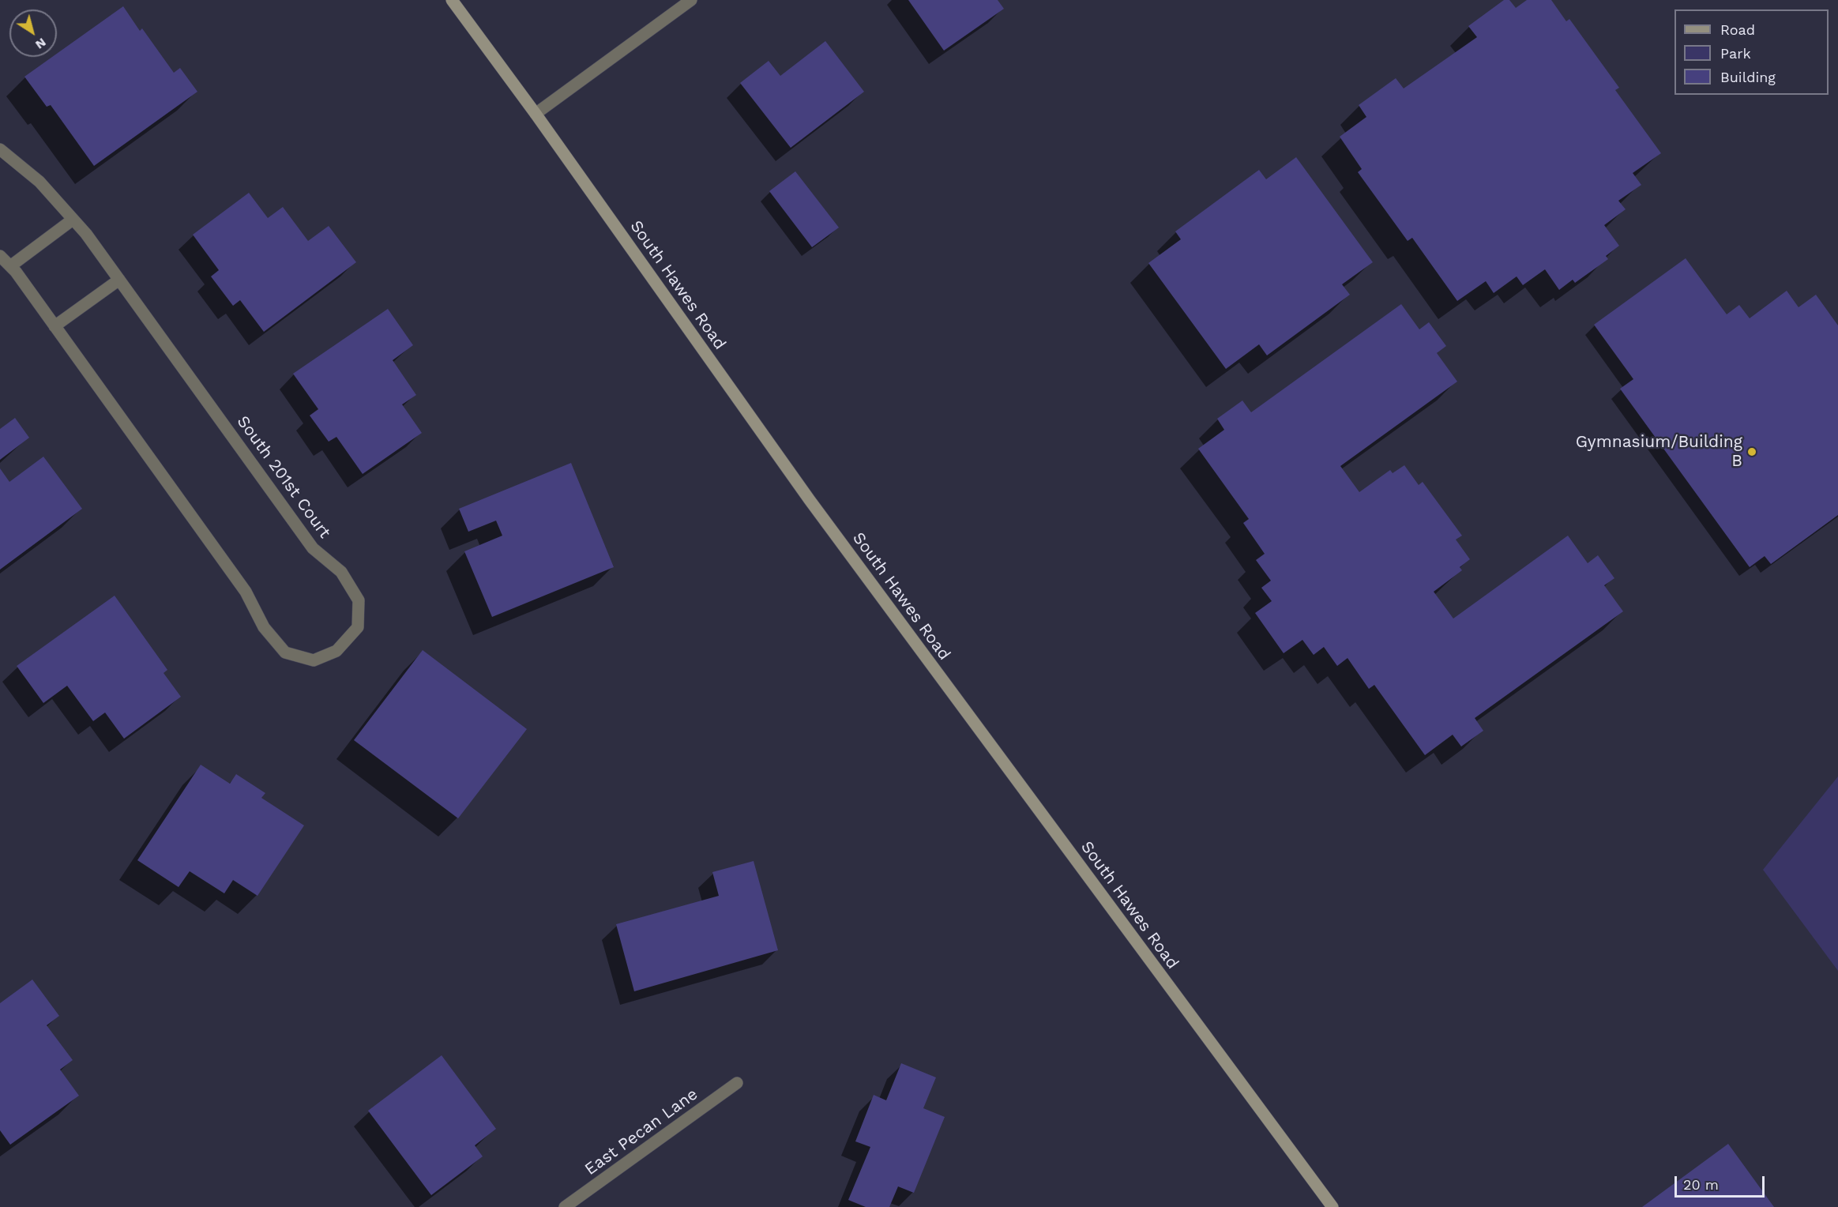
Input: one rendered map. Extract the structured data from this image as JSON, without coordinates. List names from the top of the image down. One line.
{"streets":{"main road":["South Hawes Road"],"street":["South 201st Court","East Pecan Lane"]},"places":["Gymnasium/Building B"],"legend":["Road","Park","Building"],"scale_bar":"20 m","north":"bottom right"}
